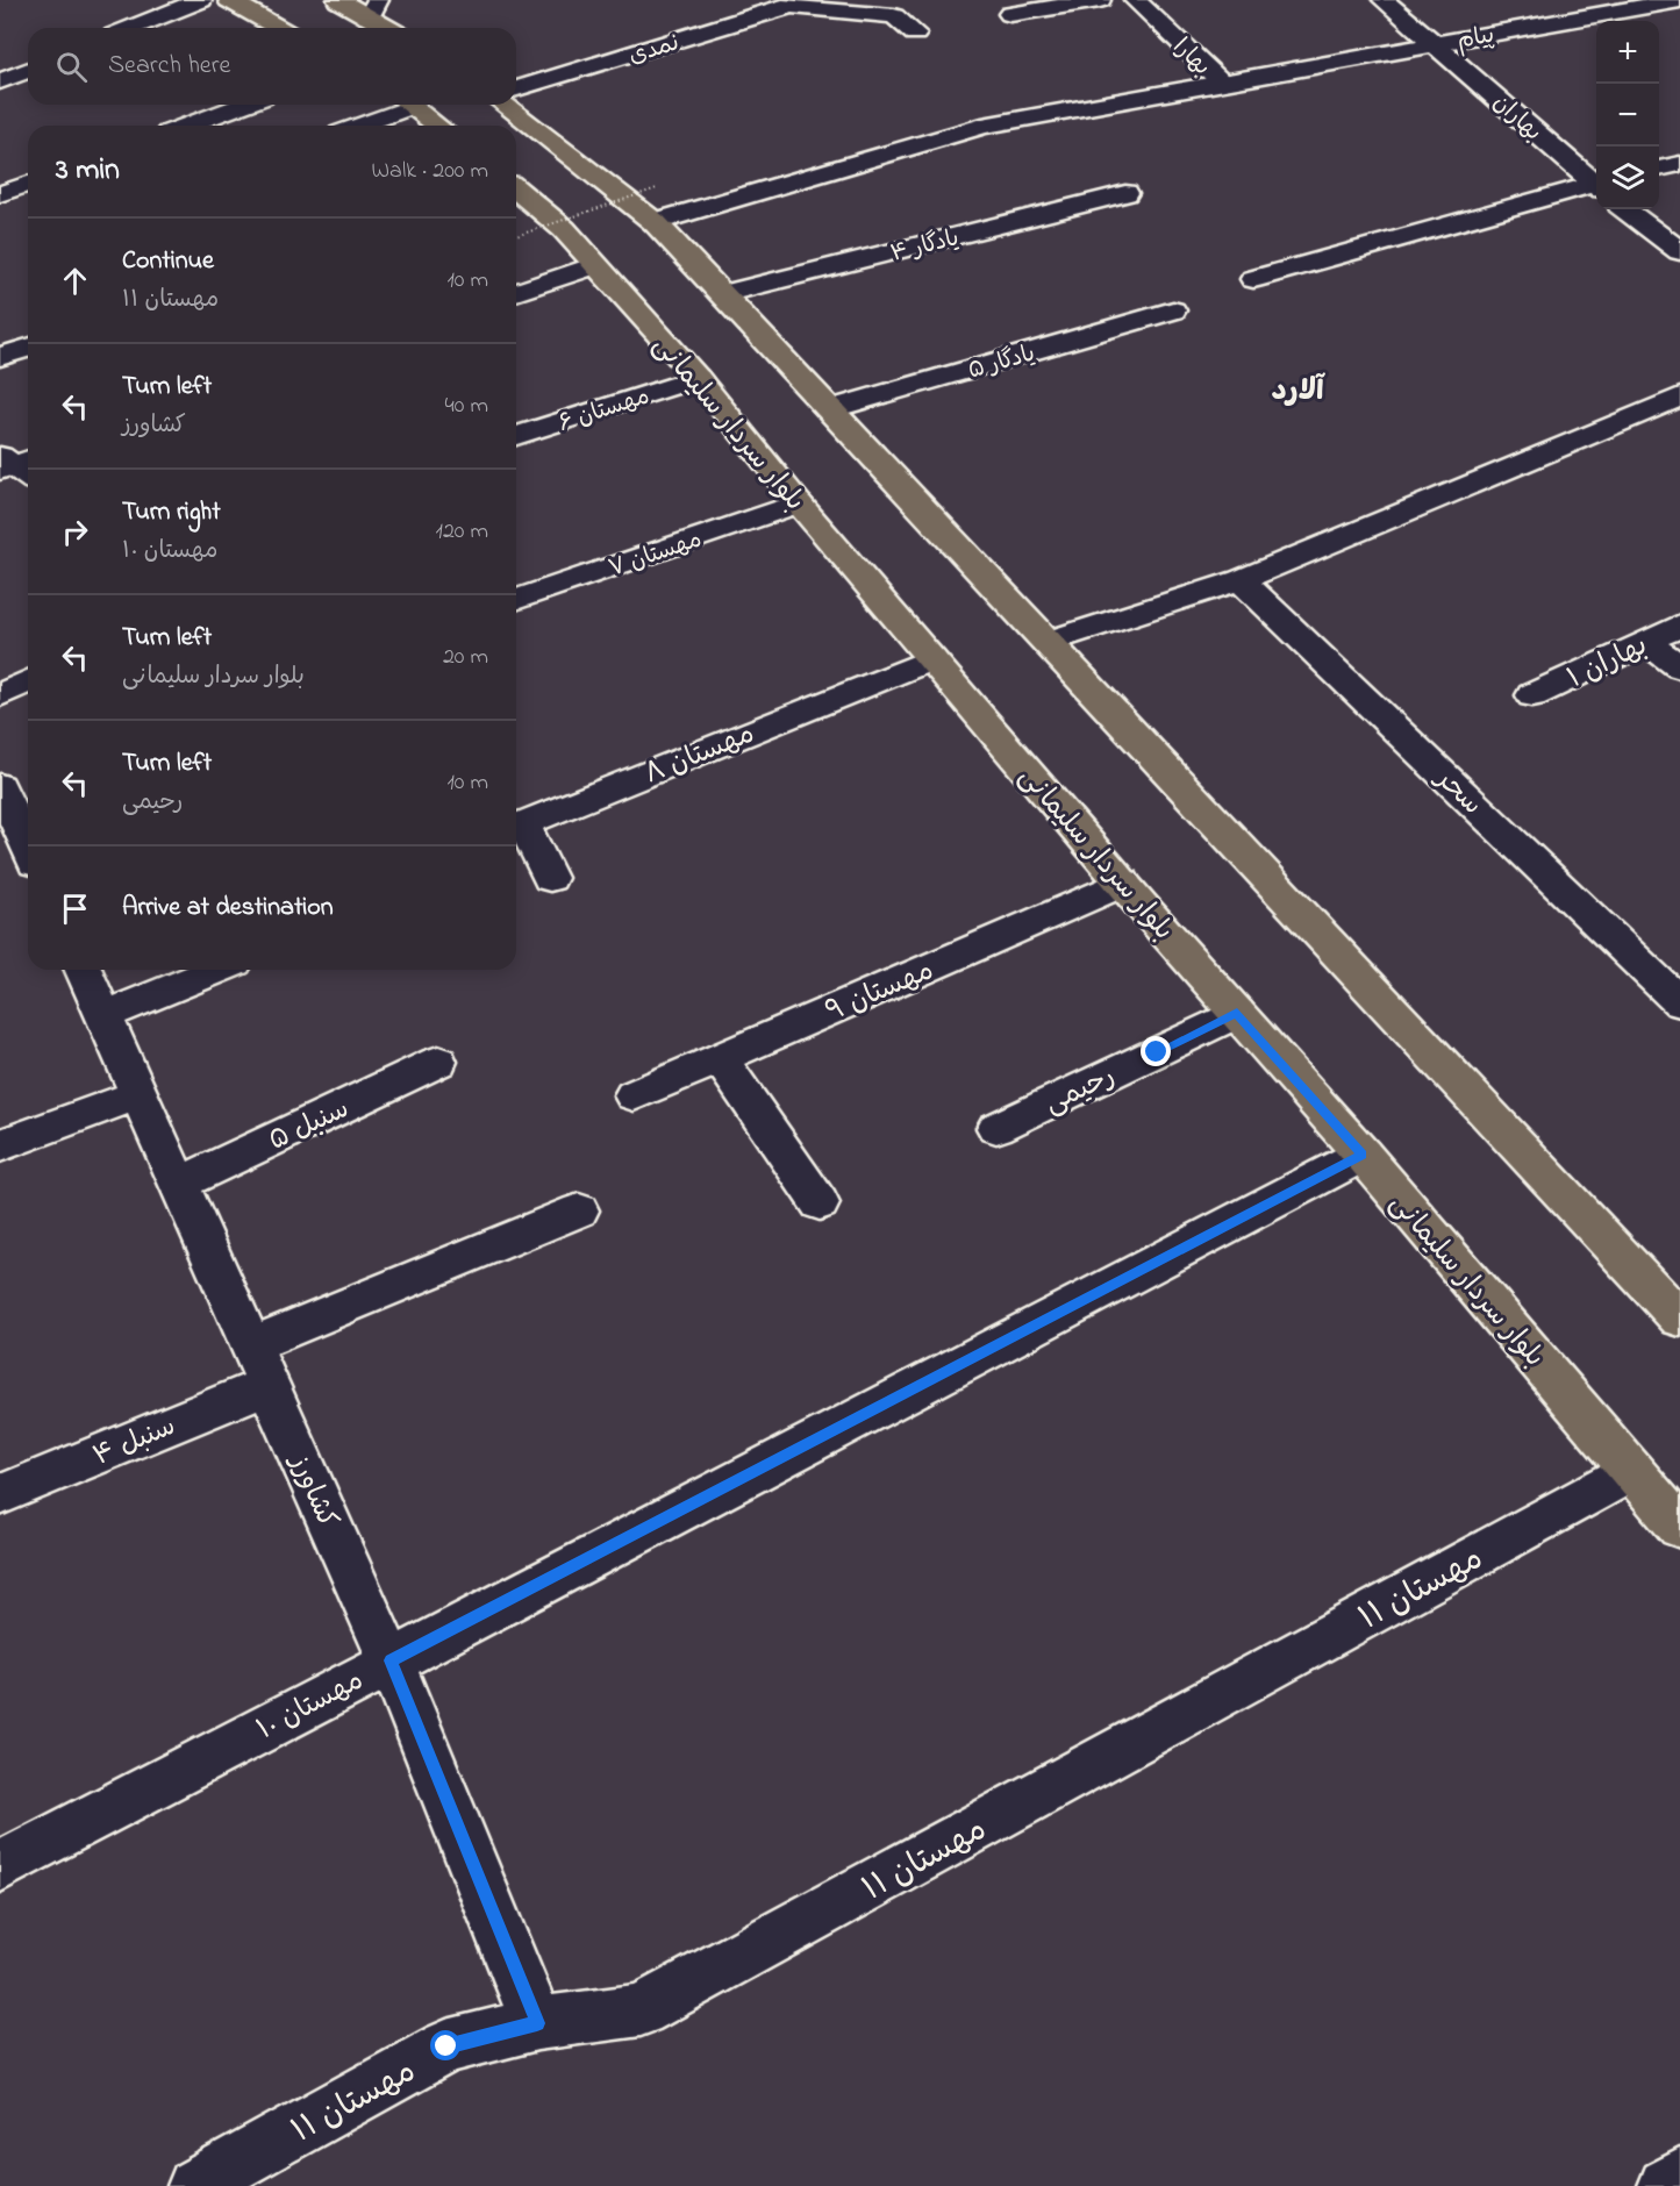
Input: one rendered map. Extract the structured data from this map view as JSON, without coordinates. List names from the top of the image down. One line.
{"streets":{"main road":["بلوار سردار سلیمانی"],"street":["پیام","نمدی","بهارا","بهاران","یادگار ۴","یادگار ۵","مهستان ۶","مهستان ۷","بهاران ۱","مهستان ۸","سحر","مهستان ۹","رحیمی","سنبل ۵","سنبل ۴","کشاورز","مهستان ۱۱","مهستان ۱۰"]},"crossings":[["پیام","بهارا"],["پیام","بهاران"],["مهستان ۶","بلوار سردار سلیمانی"],["بلوار سردار سلیمانی","مهستان ۷"],["بلوار سردار سلیمانی","مهستان ۸"],["بلوار سردار سلیمانی","مهستان ۹"],["بلوار سردار سلیمانی","رحیمی"],["بلوار سردار سلیمانی","مهستان ۱۱"],["بلوار سردار سلیمانی","مهستان ۱۰"],["سنبل ۵","کشاورز"],["سنبل ۴","کشاورز"],["کشاورز","مهستان ۱۱"],["کشاورز","مهستان ۱۰"]],"districts":["آلارد"],"page":{"map_buttons":["+","−"],"search":"Search here","heading":["3 min","Walk · 200 m"],"list":[["Continue","مهستان ۱۱","10 m"],["Turn left","کشاورز","40 m"],["Turn right","مهستان ۱۰","120 m"],["Turn left","بلوار سردار سلیمانی","20 m"],["Turn left","رحیمی","10 m"],"Arrive at destination"]}}
